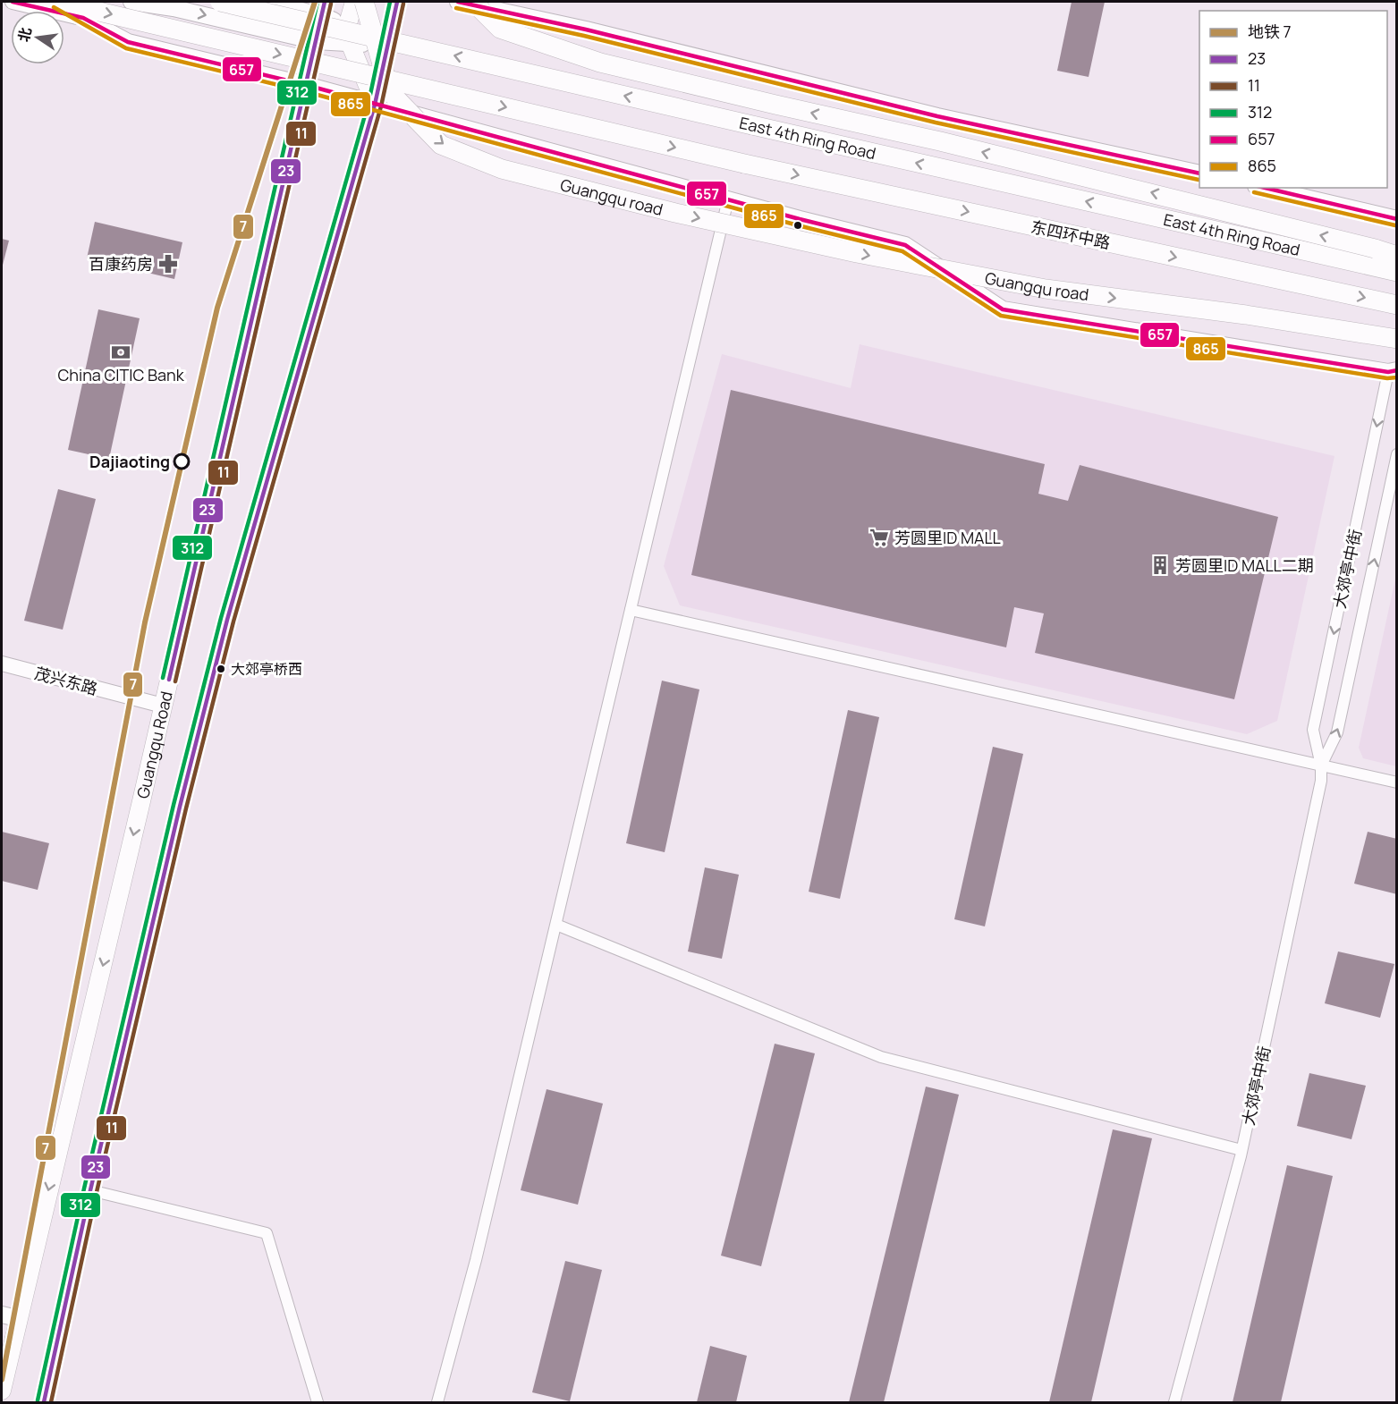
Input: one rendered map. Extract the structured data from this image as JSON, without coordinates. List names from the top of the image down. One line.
{"streets":{"highway":["East 4th Ring Road","Guangqu road","东四环中路"],"main road":["Guangqu Road"],"street":["大郊亭中街","茂兴东路"]},"crossings":[["茂兴东路","Guangqu Road"]],"places":{"pharmacy":["百康药房"],"bank":["China CITIC Bank"],"other":["Dajiaoting","大郊亭桥西"],"supermarket":["芳圆里ID MALL"],"building":["芳圆里ID MALL二期"]},"lines":["metro line 7","transit line 23","transit line 312","transit line 657","transit line 11","transit line 865"],"legend":["地铁 7","23","11","312","657","865"],"north":"left"}
